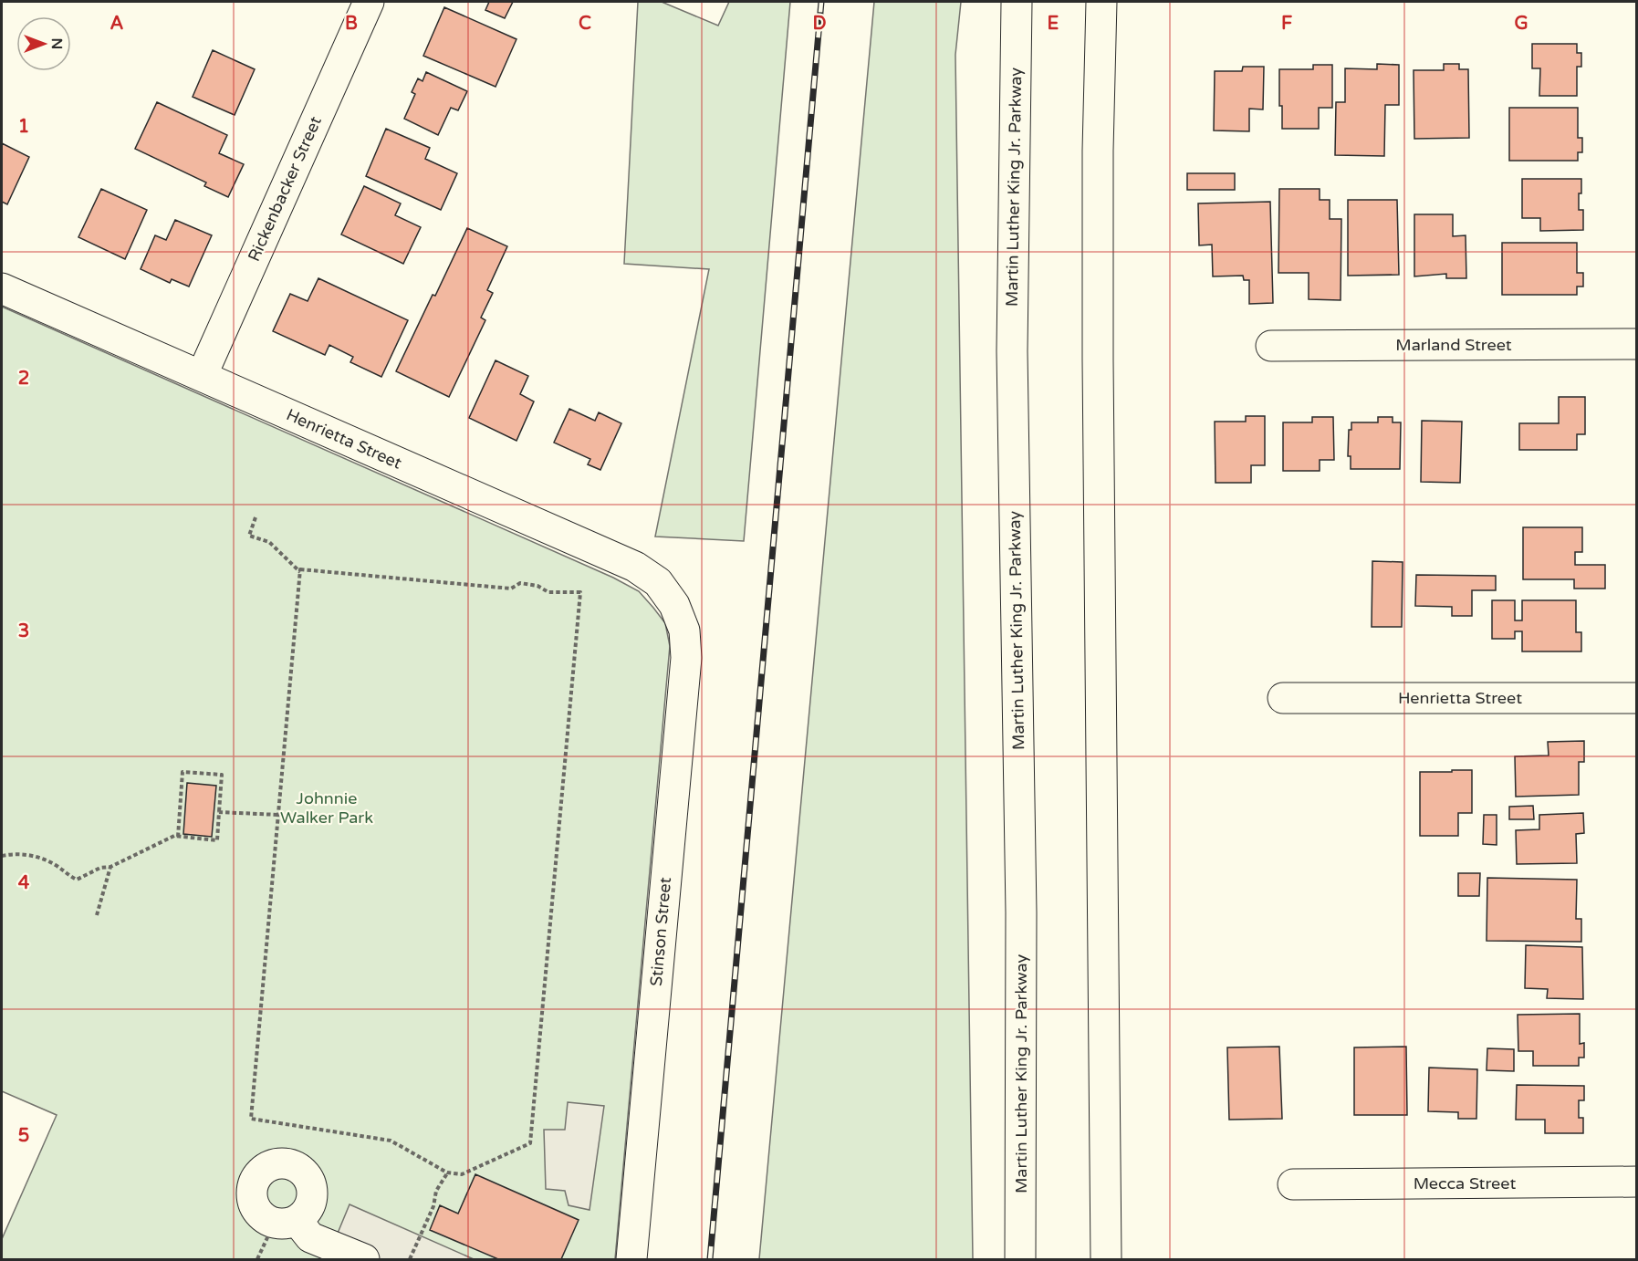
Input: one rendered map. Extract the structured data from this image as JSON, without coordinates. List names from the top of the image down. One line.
{"streets":{"main road":["Martin Luther King Jr. Parkway","Rickenbacker Street","Marland Street","Henrietta Street","Stinson Street","Mecca Street"]},"crossings":[["Rickenbacker Street","Henrietta Street"],["Henrietta Street","Stinson Street"]],"parks":["Johnnie Walker Park"],"north":"right","grid":{"columns":["A","B","C","D","E","F","G"],"rows":["1","2","3","4","5"]}}
